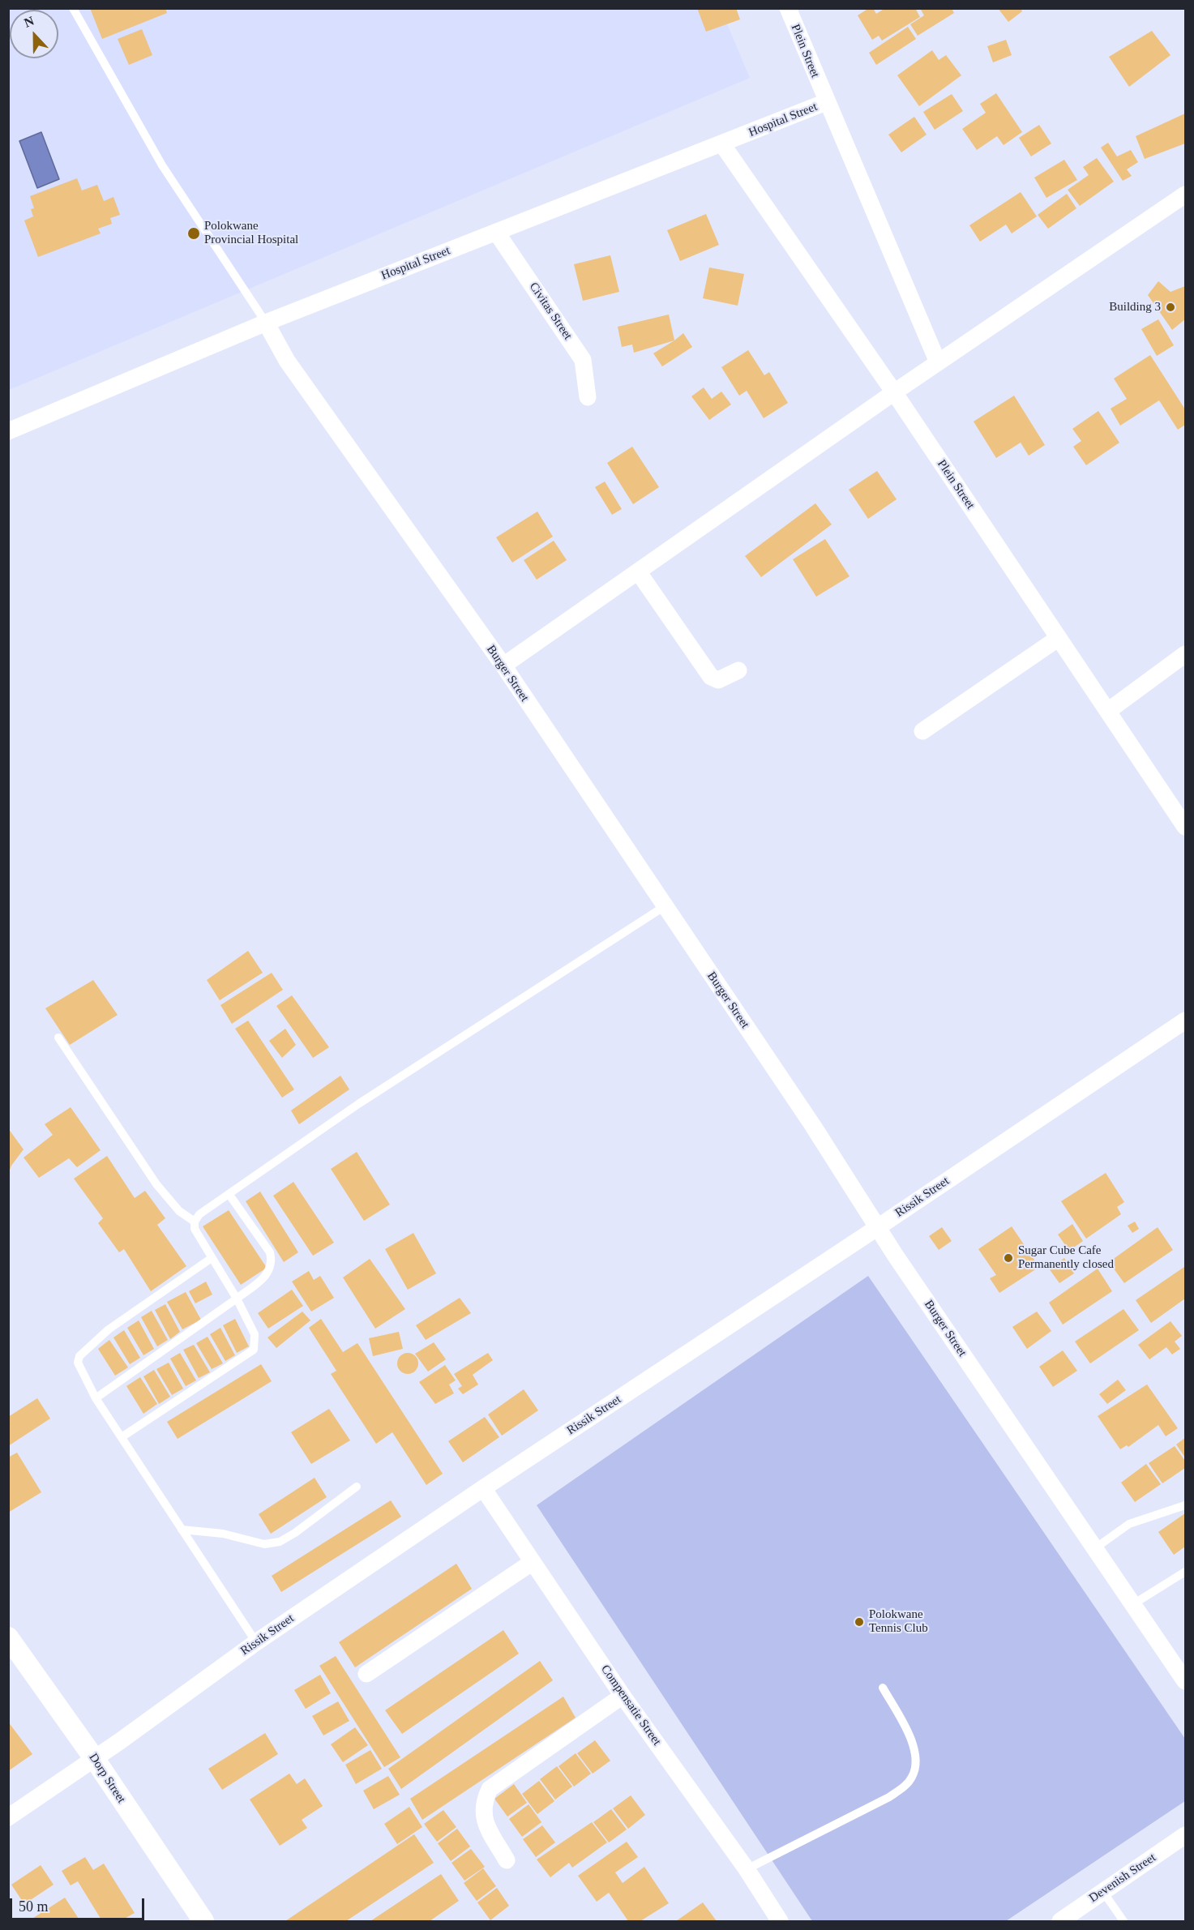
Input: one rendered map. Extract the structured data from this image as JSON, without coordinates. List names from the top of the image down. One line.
{"streets":{"street":["Plein Street","Hospital Street","Civitas Street","Burger Street","Rissik Street","Compensatie Street","Dorp Street","Devenish Street"]},"crossings":[["Plein Street","Hospital Street"],["Hospital Street","Civitas Street"],["Hospital Street","Burger Street"],["Burger Street","Rissik Street"],["Rissik Street","Compensatie Street"],["Rissik Street","Dorp Street"]],"places":["Polokwane Provincial Hospital","Building 3","Sugar Cube Cafe Permanently closed","Polokwane Tennis Club"],"scale_bar":"50 m","north":"top"}
